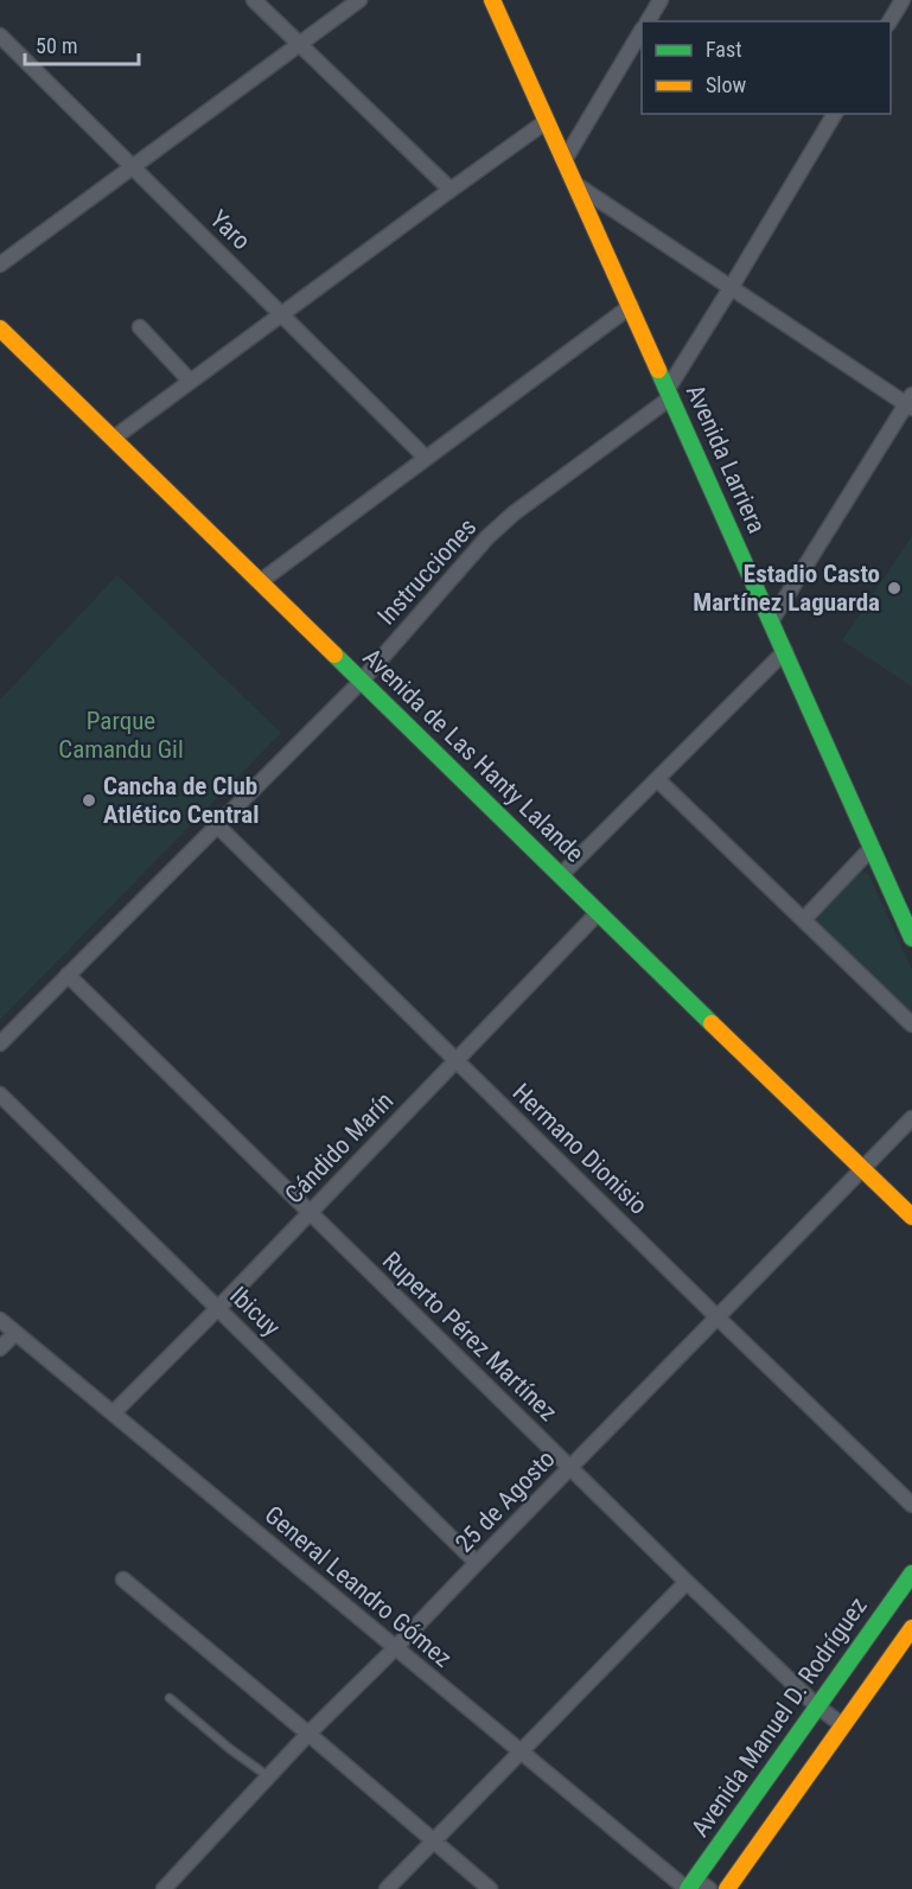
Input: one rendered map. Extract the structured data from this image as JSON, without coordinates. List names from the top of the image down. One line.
{"streets":{"street":["Yaro","Avenida Larriera","Instrucciones","Avenida de Las Hanty Lalande","Cándido Marín","Hermano Dionisio","Ibicuy","Ruperto Pérez Martínez","25 de Agosto","General Leandro Gómez","Avenida Manuel D. Rodríguez"]},"crossings":[["Avenida Larriera","Instrucciones"],["Instrucciones","Avenida de Las Hanty Lalande"],["Instrucciones","Hermano Dionisio"],["Instrucciones","Ruperto Pérez Martínez"],["Avenida de Las Hanty Lalande","Cándido Marín"],["Avenida de Las Hanty Lalande","25 de Agosto"],["Cándido Marín","Hermano Dionisio"],["Cándido Marín","Ibicuy"],["Cándido Marín","Ruperto Pérez Martínez"],["Cándido Marín","General Leandro Gómez"],["Hermano Dionisio","25 de Agosto"],["Ibicuy","25 de Agosto"],["Ruperto Pérez Martínez","25 de Agosto"],["Ruperto Pérez Martínez","Avenida Manuel D. Rodríguez"],["25 de Agosto","General Leandro Gómez"],["General Leandro Gómez","Avenida Manuel D. Rodríguez"]],"parks":["Parque Camandu Gil"],"places":["Estadio Casto Martínez Laguarda","Cancha de Club Atlético Central"],"legend":["Fast","Slow"],"scale_bar":"50 m"}
